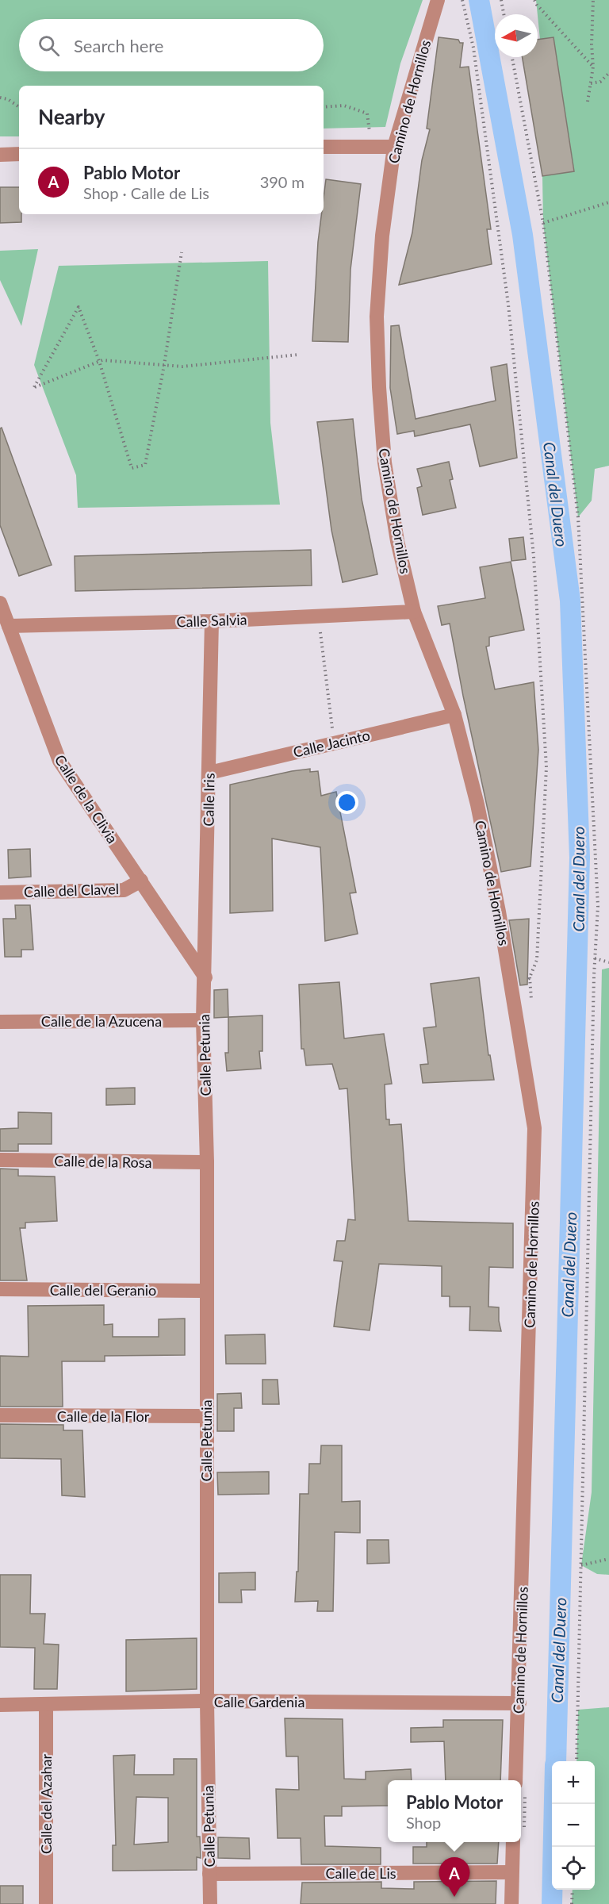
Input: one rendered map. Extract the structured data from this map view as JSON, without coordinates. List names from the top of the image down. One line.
{"streets":{"street":["Camino de Hornillos","Calle Salvia","Calle Jacinto","Calle de la Clivia","Calle Iris","Calle del Clavel","Calle de la Azucena","Calle Petunia","Calle de la Rosa","Calle del Geranio","Calle de la Flor","Calle Gardenia","Calle del Azahar","Calle de Lis"]},"crossings":[["Camino de Hornillos","Calle Salvia"],["Camino de Hornillos","Calle Jacinto"],["Camino de Hornillos","Calle Gardenia"],["Calle Salvia","Calle de la Clivia"],["Calle Salvia","Calle Iris"],["Calle Jacinto","Calle Iris"],["Calle de la Clivia","Calle Iris"],["Calle de la Clivia","Calle del Clavel"],["Calle de la Clivia","Calle Petunia"],["Calle Iris","Calle Petunia"],["Calle de la Azucena","Calle Petunia"],["Calle Petunia","Calle de la Rosa"],["Calle Petunia","Calle del Geranio"],["Calle Petunia","Calle de la Flor"],["Calle Petunia","Calle Gardenia"],["Calle Petunia","Calle de Lis"],["Calle Gardenia","Calle del Azahar"]],"water":["Canal del Duero"],"north":"left","page":{"search":"Search here","heading":"Nearby","list":[{"mark":"A","name":"Pablo Motor","note":"Shop · Calle de Lis","value":"390 m"}],"map_buttons":["+","−"],"popup":["Pablo Motor","Shop"],"pins":"A"}}
